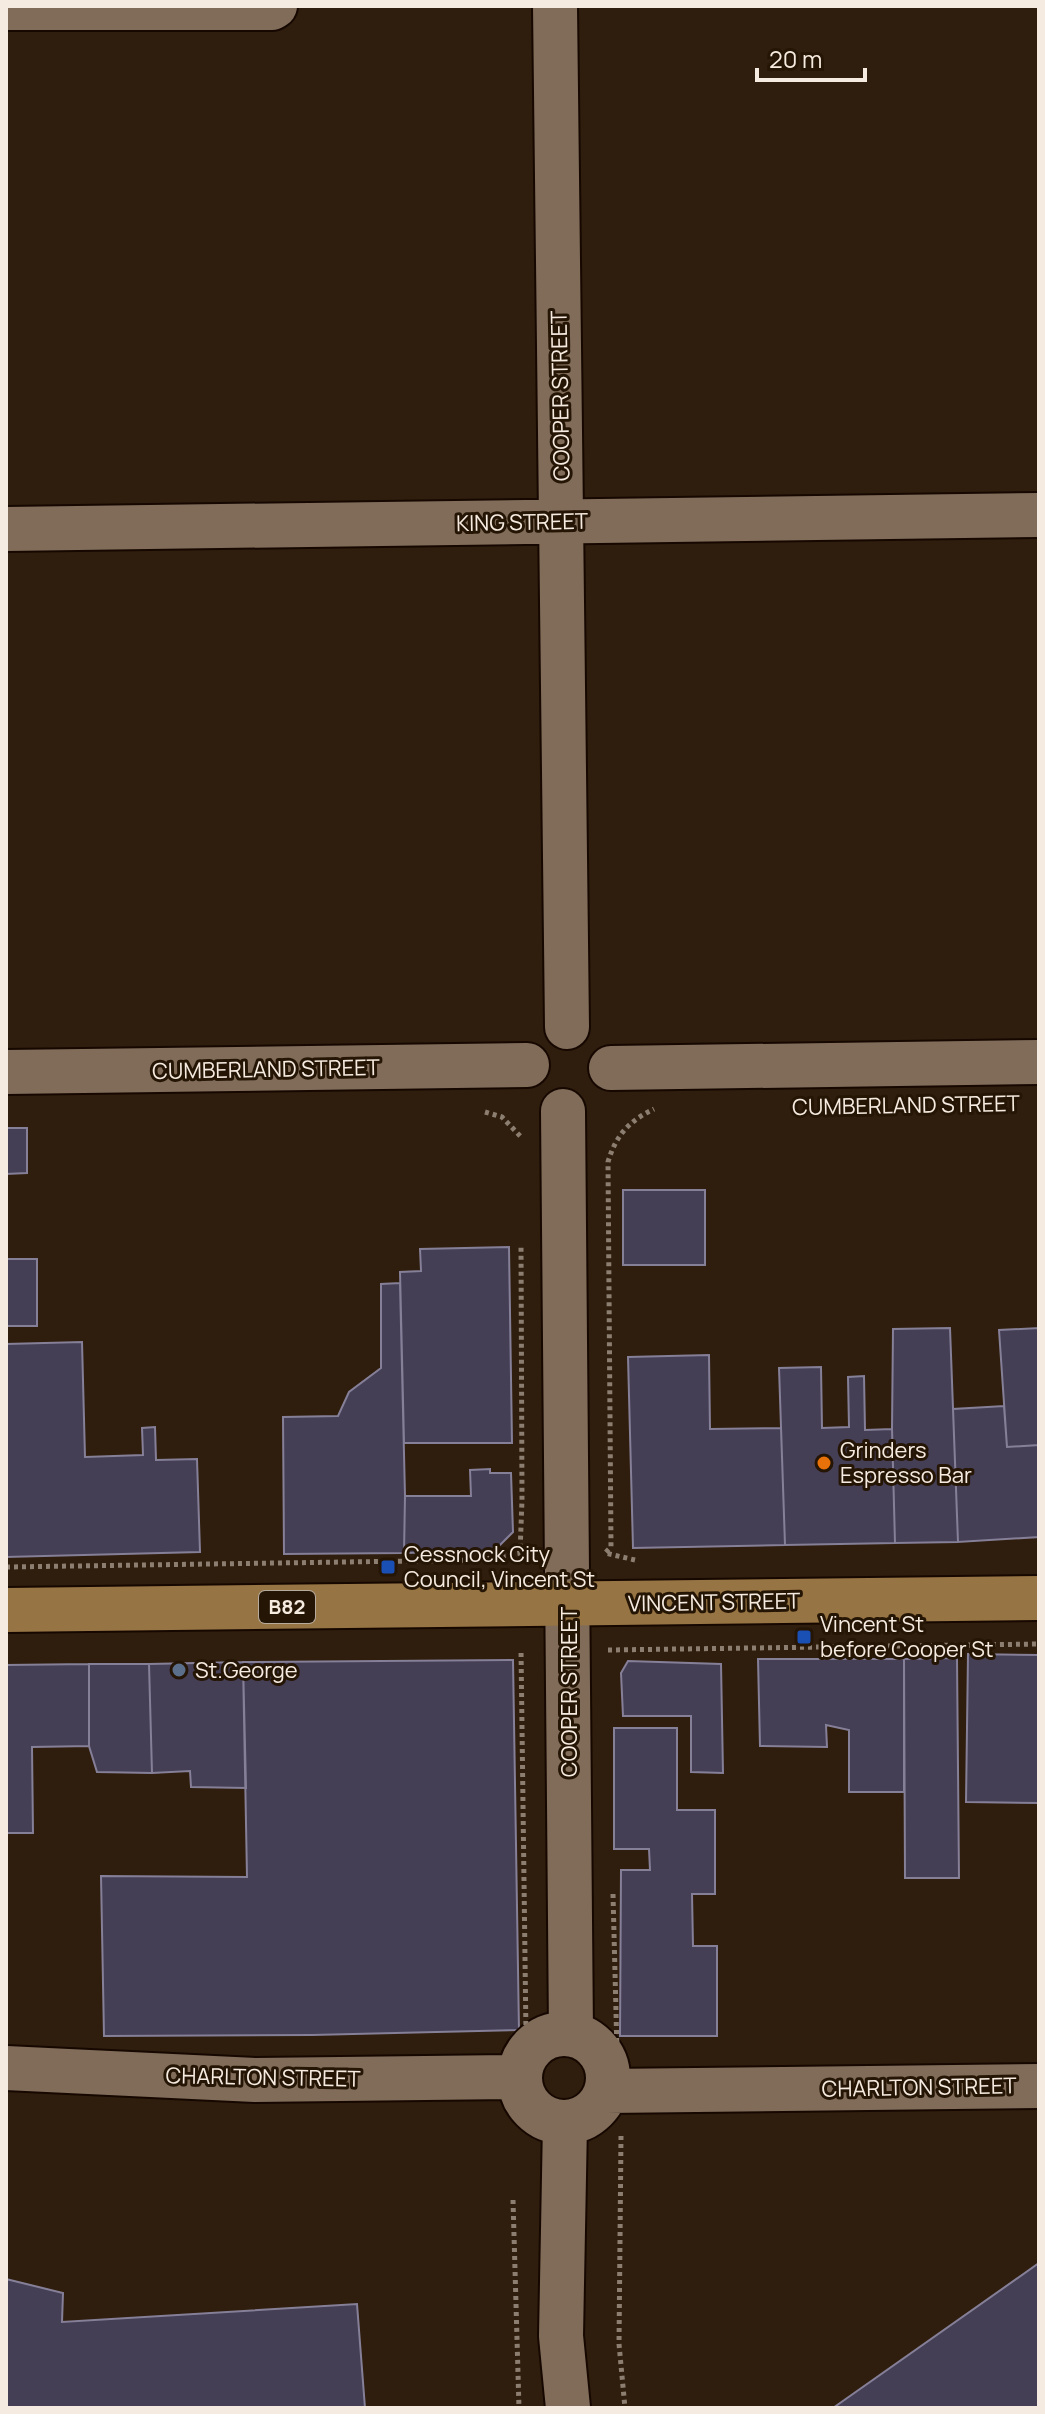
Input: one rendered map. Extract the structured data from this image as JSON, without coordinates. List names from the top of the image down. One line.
{"streets":{"main road":["VINCENT STREET","B82"],"street":["COOPER STREET","KING STREET","CUMBERLAND STREET","CHARLTON STREET"]},"crossings":[["COOPER STREET","KING STREET"],["COOPER STREET","CUMBERLAND STREET"],["COOPER STREET","VINCENT STREET"],["COOPER STREET","CHARLTON STREET"]],"places":{"other":["Grinders Espresso Bar","St.George"],"transit":["Cessnock City Council, Vincent St","Vincent St before Cooper St"]},"scale_bar":"20 m"}
